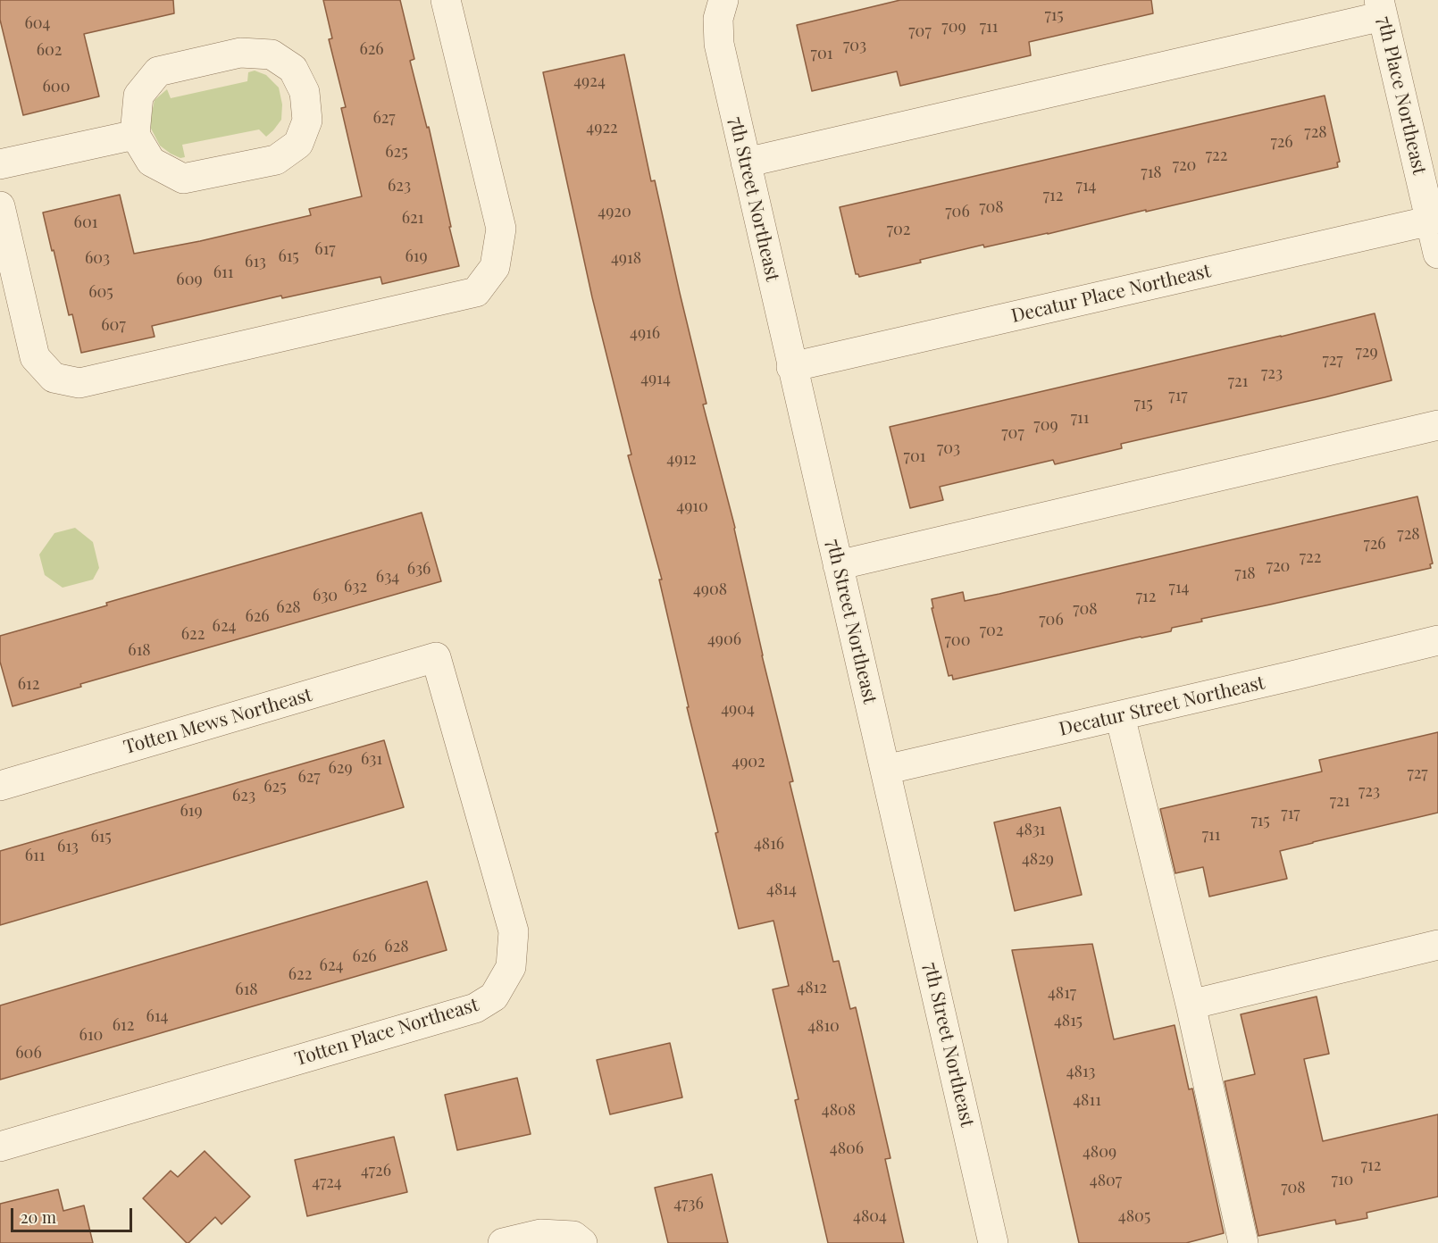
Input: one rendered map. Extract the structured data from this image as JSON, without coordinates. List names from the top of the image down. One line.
{"streets":{"street":["7th Place Northeast","7th Street Northeast","Decatur Place Northeast","Decatur Street Northeast","Totten Mews Northeast","Totten Place Northeast"]},"crossings":[["7th Place Northeast","Decatur Place Northeast"],["7th Street Northeast","Decatur Place Northeast"],["7th Street Northeast","Decatur Street Northeast"],["Totten Mews Northeast","Totten Place Northeast"]],"house_numbers":["715","604","709","711","707","703","626","602","701","4924","600","627","4922","728","726","625","722","720","718","623","714","712","708","4920","706","621","601","702","617","615","619","603","4918","613","611","609","605","607","4916","729","727","723","4914","721","717","715","711","709","707","703","701","4912","4910","728","726","722","720","636","718","634","632","714","4908","630","712","628","708","626","706","624","702","622","4906","700","618","612","4904","631","4902","629","727","627","625","723","623","721","619","717","715","4831","711","615","4816","613","611","4829","4814","628","626","624","622","4812","618","4817","614","4815","612","4810","610","606","4813","4811","4808","4806","4809","712","4726","710","4807","4724","708","4736","4804","4805"],"scale_bar":"20 m"}
